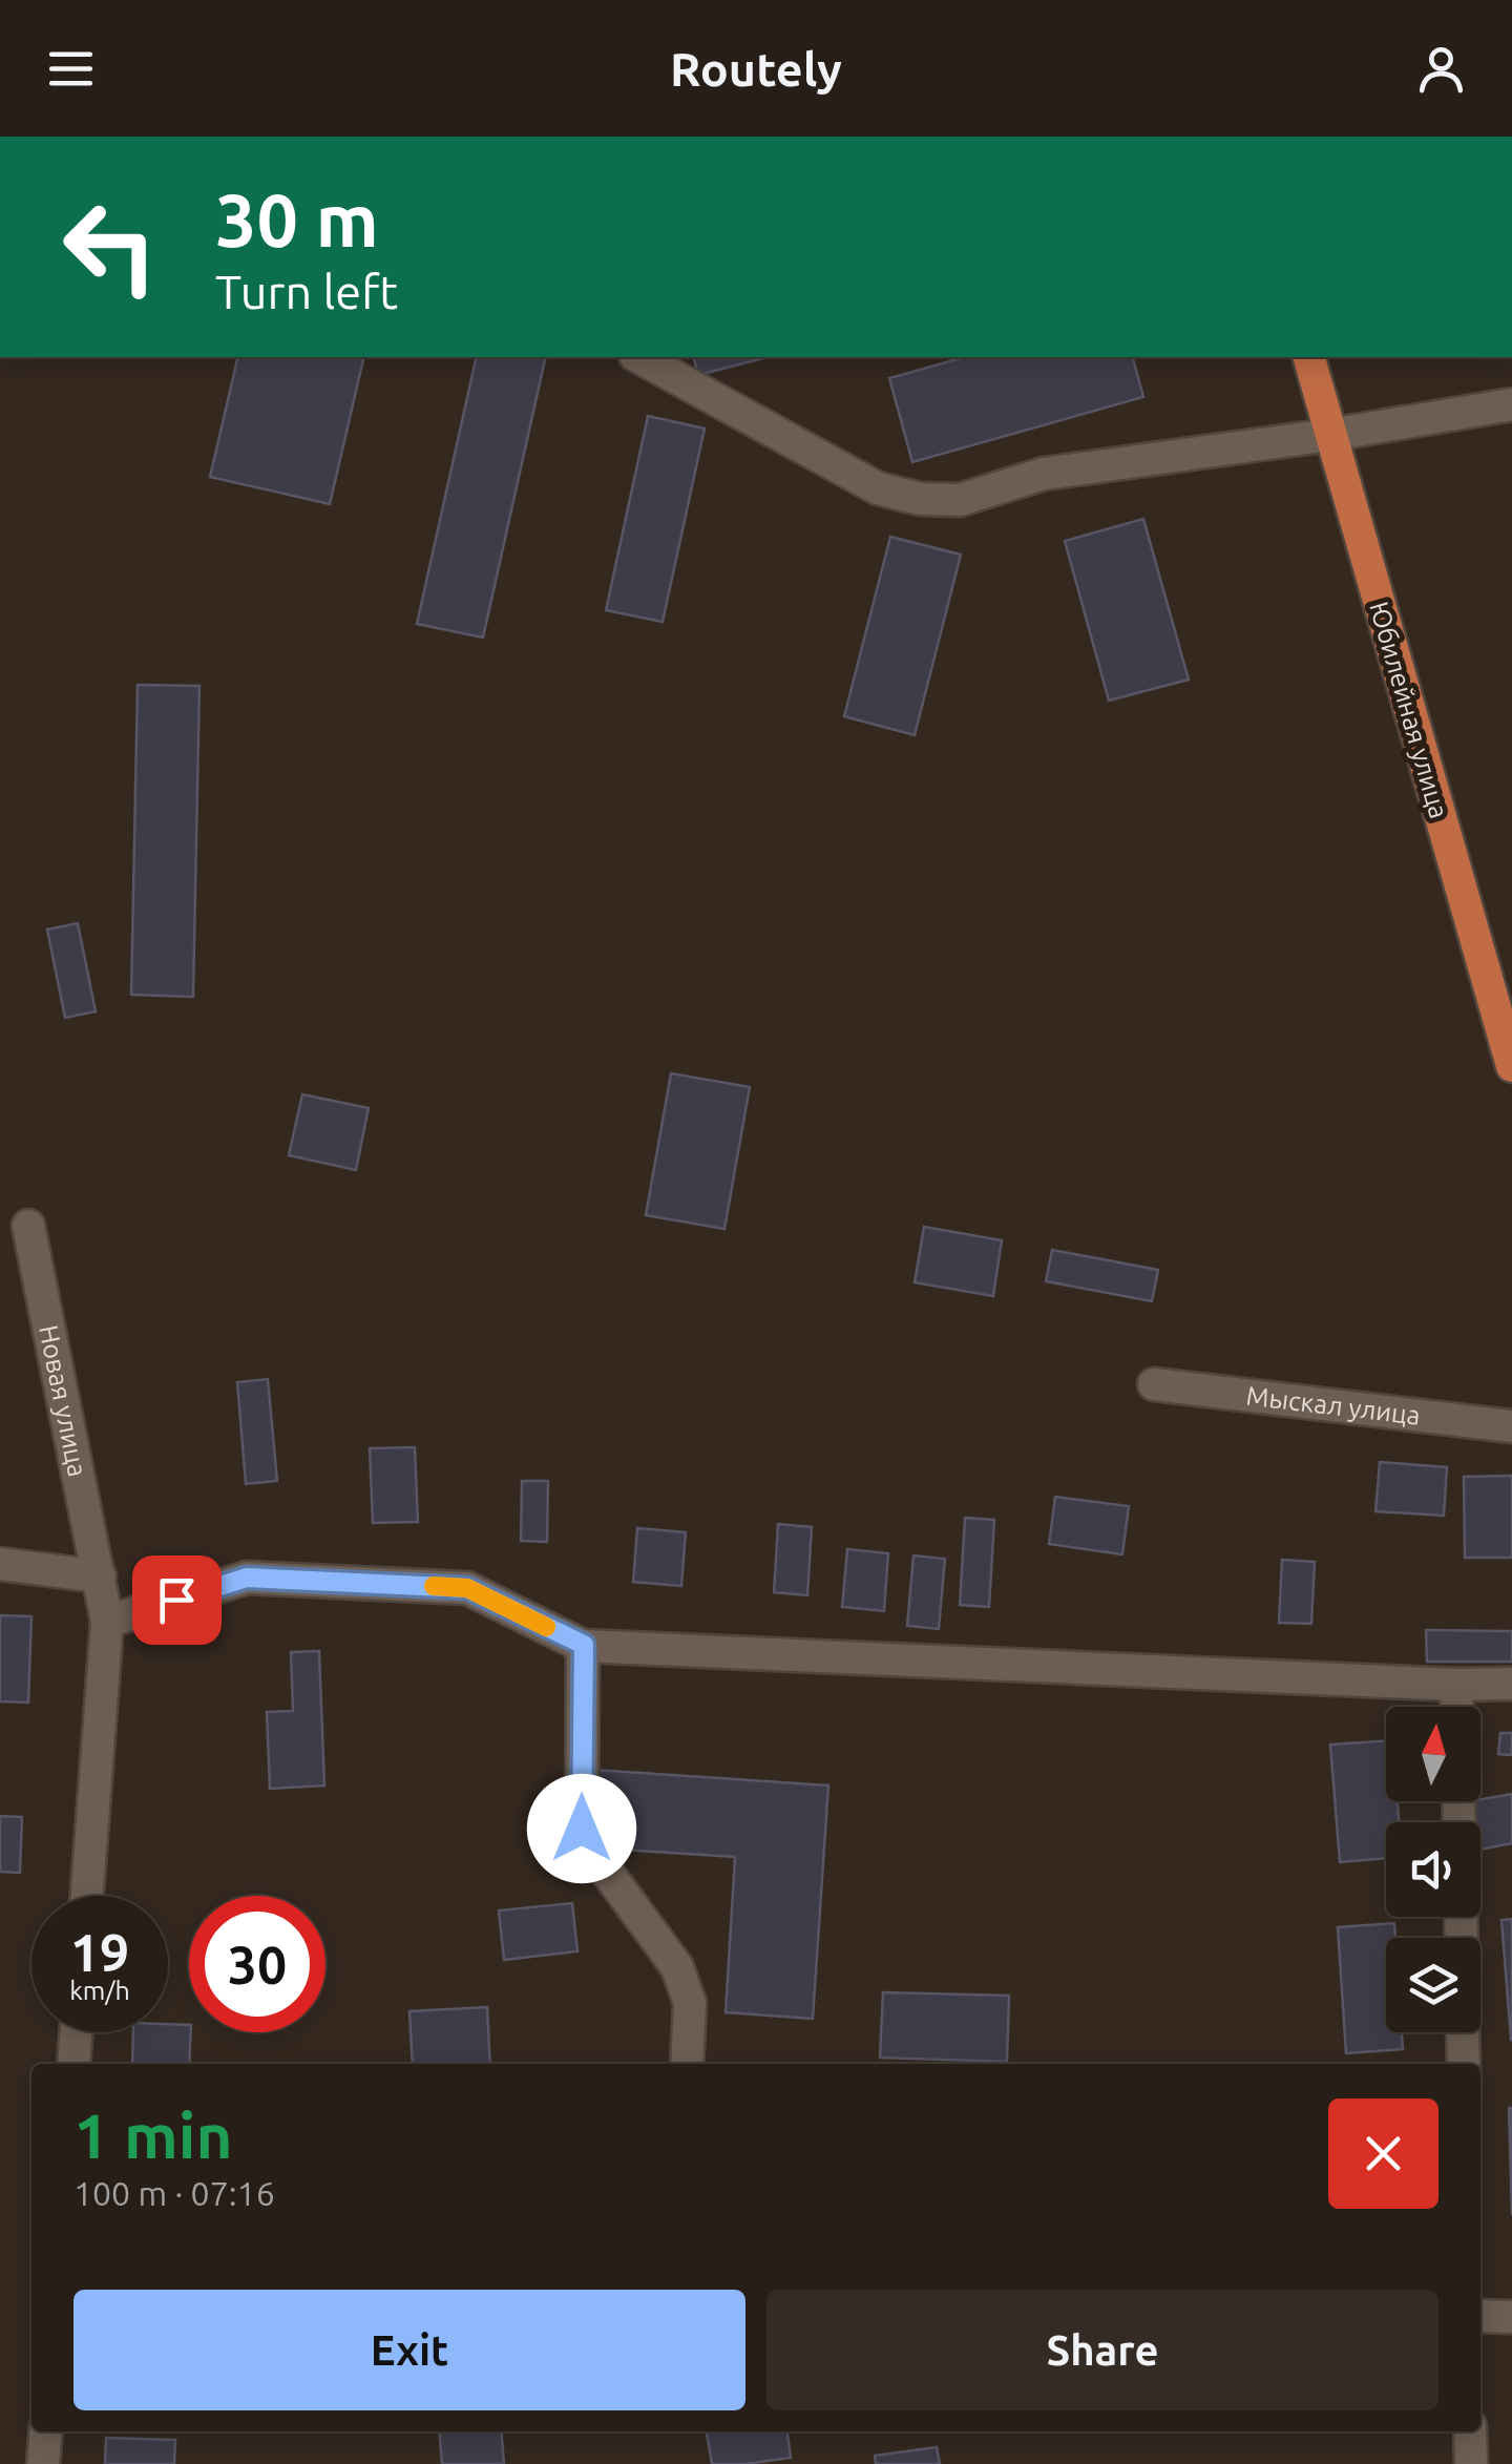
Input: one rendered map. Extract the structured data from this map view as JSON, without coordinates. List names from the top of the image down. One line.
{"streets":{"main road":["Юбилейная улица"],"street":["Новая улица","Мыскал улица"]},"north":"top","page":{"header":"Routely","turn":["30 m","Turn left"],"speed":"19 km/h","limit":"30","heading":["1 min","100 m · 07:16"],"buttons":["Exit","Share"]}}
